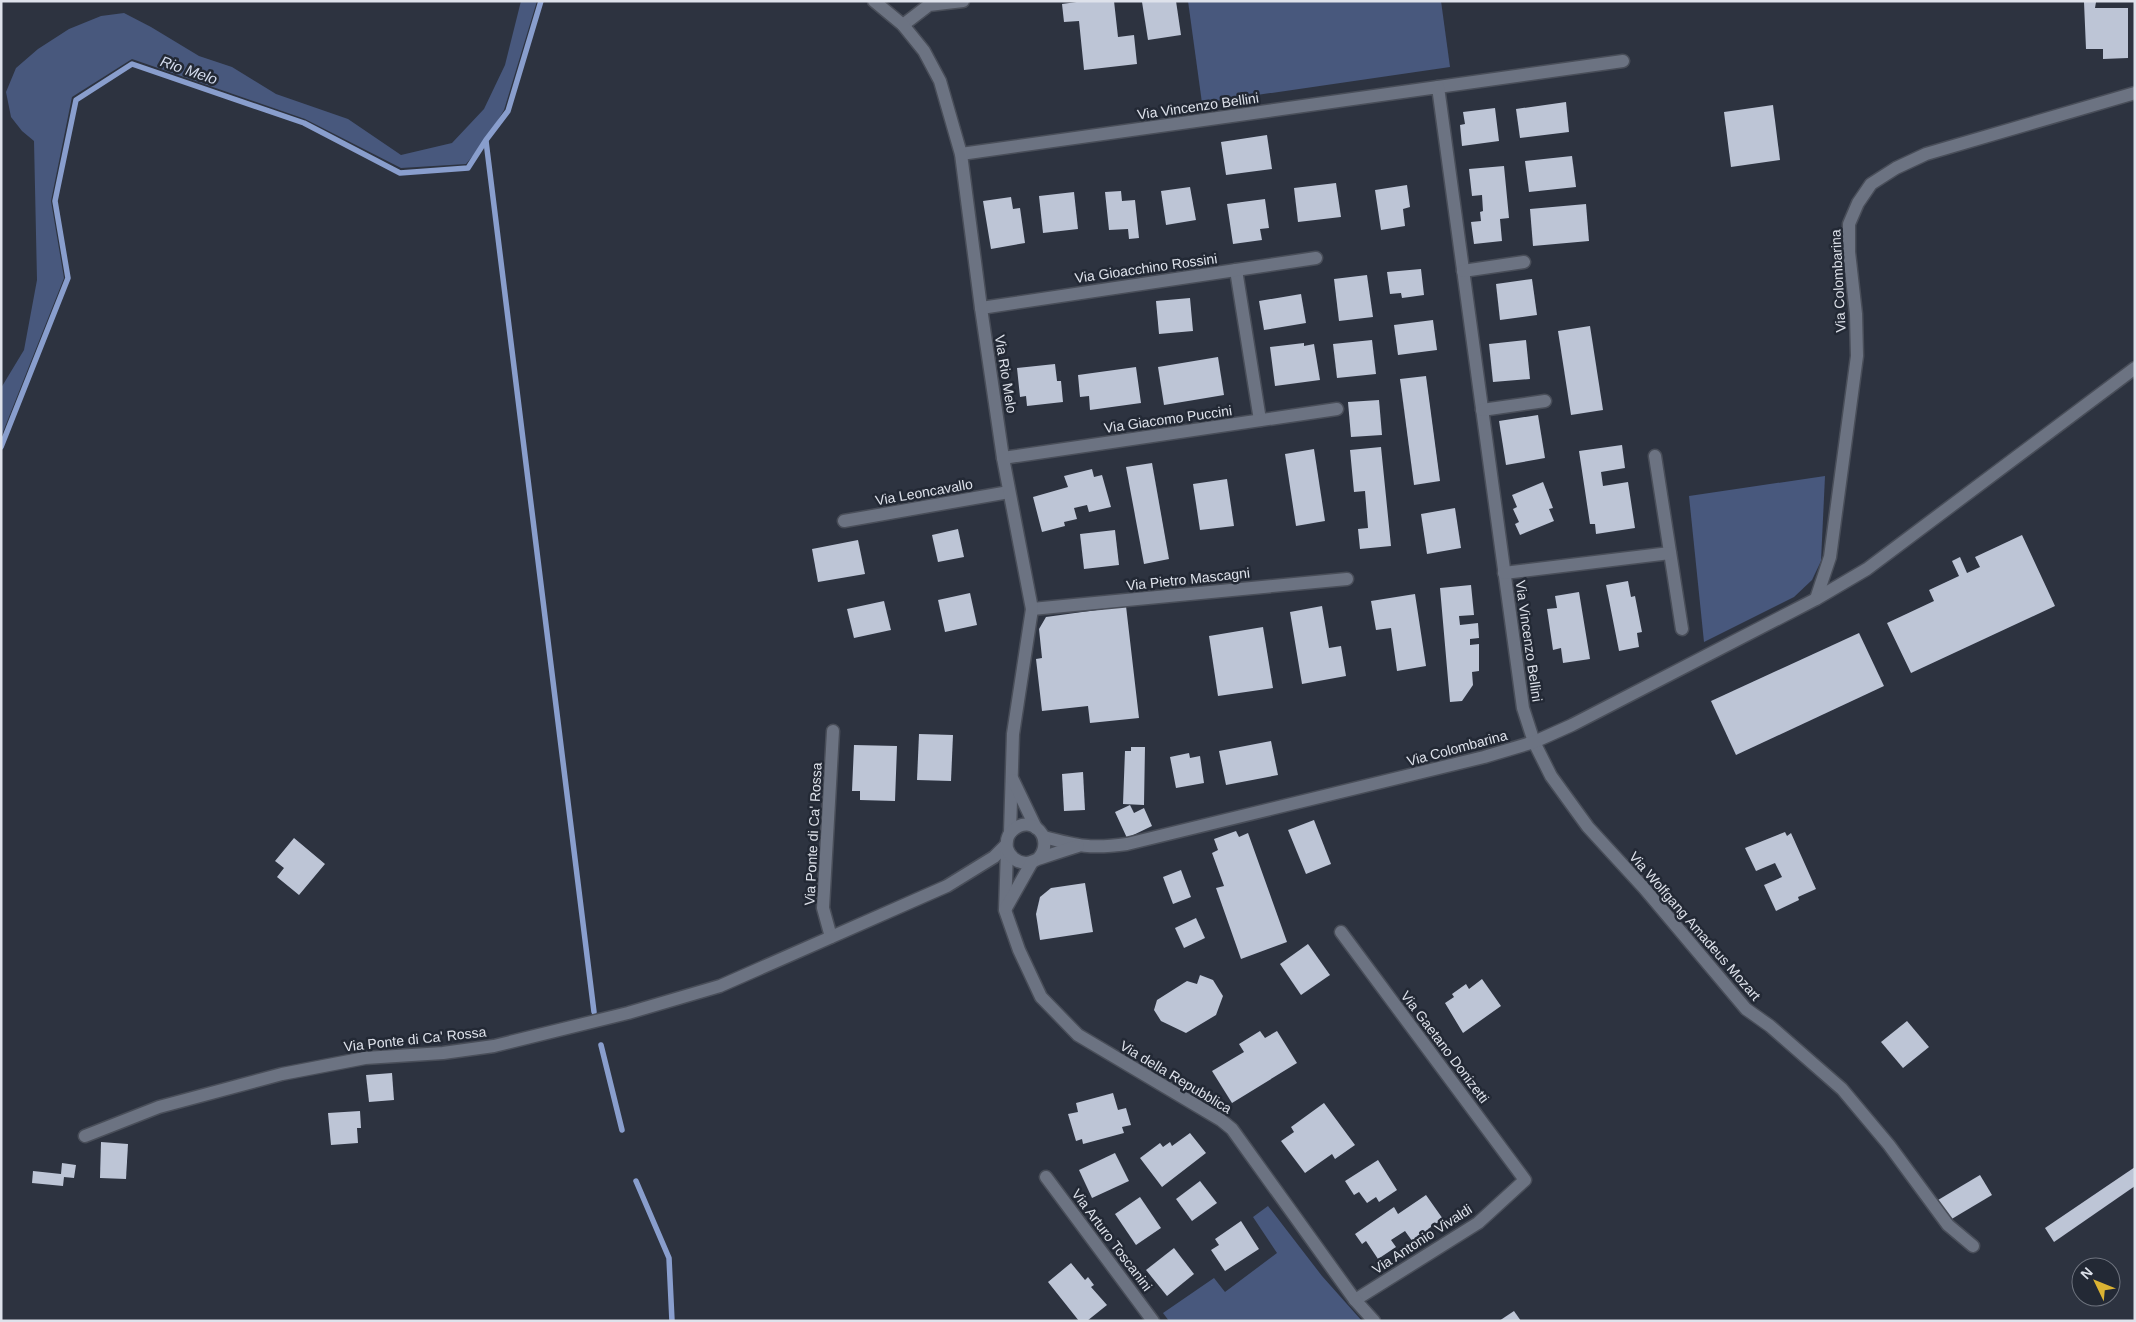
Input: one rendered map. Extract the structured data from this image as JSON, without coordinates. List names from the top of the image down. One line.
{"streets":{"street":["Via Vincenzo Bellini","Via Gioacchino Rossini","Via Colombarina","Via Rio Melo","Via Giacomo Puccini","Via Leoncavallo","Via Pietro Mascagni","Via Ponte di Ca' Rossa","Via Wolfgang Amadeus Mozart","Via Gaetano Donizetti","Via della Repubblica","Via Antonio Vivaldi","Via Arturo Toscanini"]},"crossings":[["Via Vincenzo Bellini","Via Colombarina"],["Via Vincenzo Bellini","Via Rio Melo"],["Via Vincenzo Bellini","Via Wolfgang Amadeus Mozart"],["Via Gioacchino Rossini","Via Rio Melo"],["Via Colombarina","Via Rio Melo"],["Via Colombarina","Via Ponte di Ca' Rossa"],["Via Colombarina","Via Wolfgang Amadeus Mozart"],["Via Colombarina","Via della Repubblica"],["Via Rio Melo","Via Giacomo Puccini"],["Via Rio Melo","Via Leoncavallo"],["Via Rio Melo","Via Pietro Mascagni"],["Via Rio Melo","Via Ponte di Ca' Rossa"],["Via Rio Melo","Via della Repubblica"],["Via Ponte di Ca' Rossa","Via della Repubblica"],["Via Gaetano Donizetti","Via Antonio Vivaldi"],["Via della Repubblica","Via Antonio Vivaldi"]],"water":["Rio Melo"],"north":"top left"}
